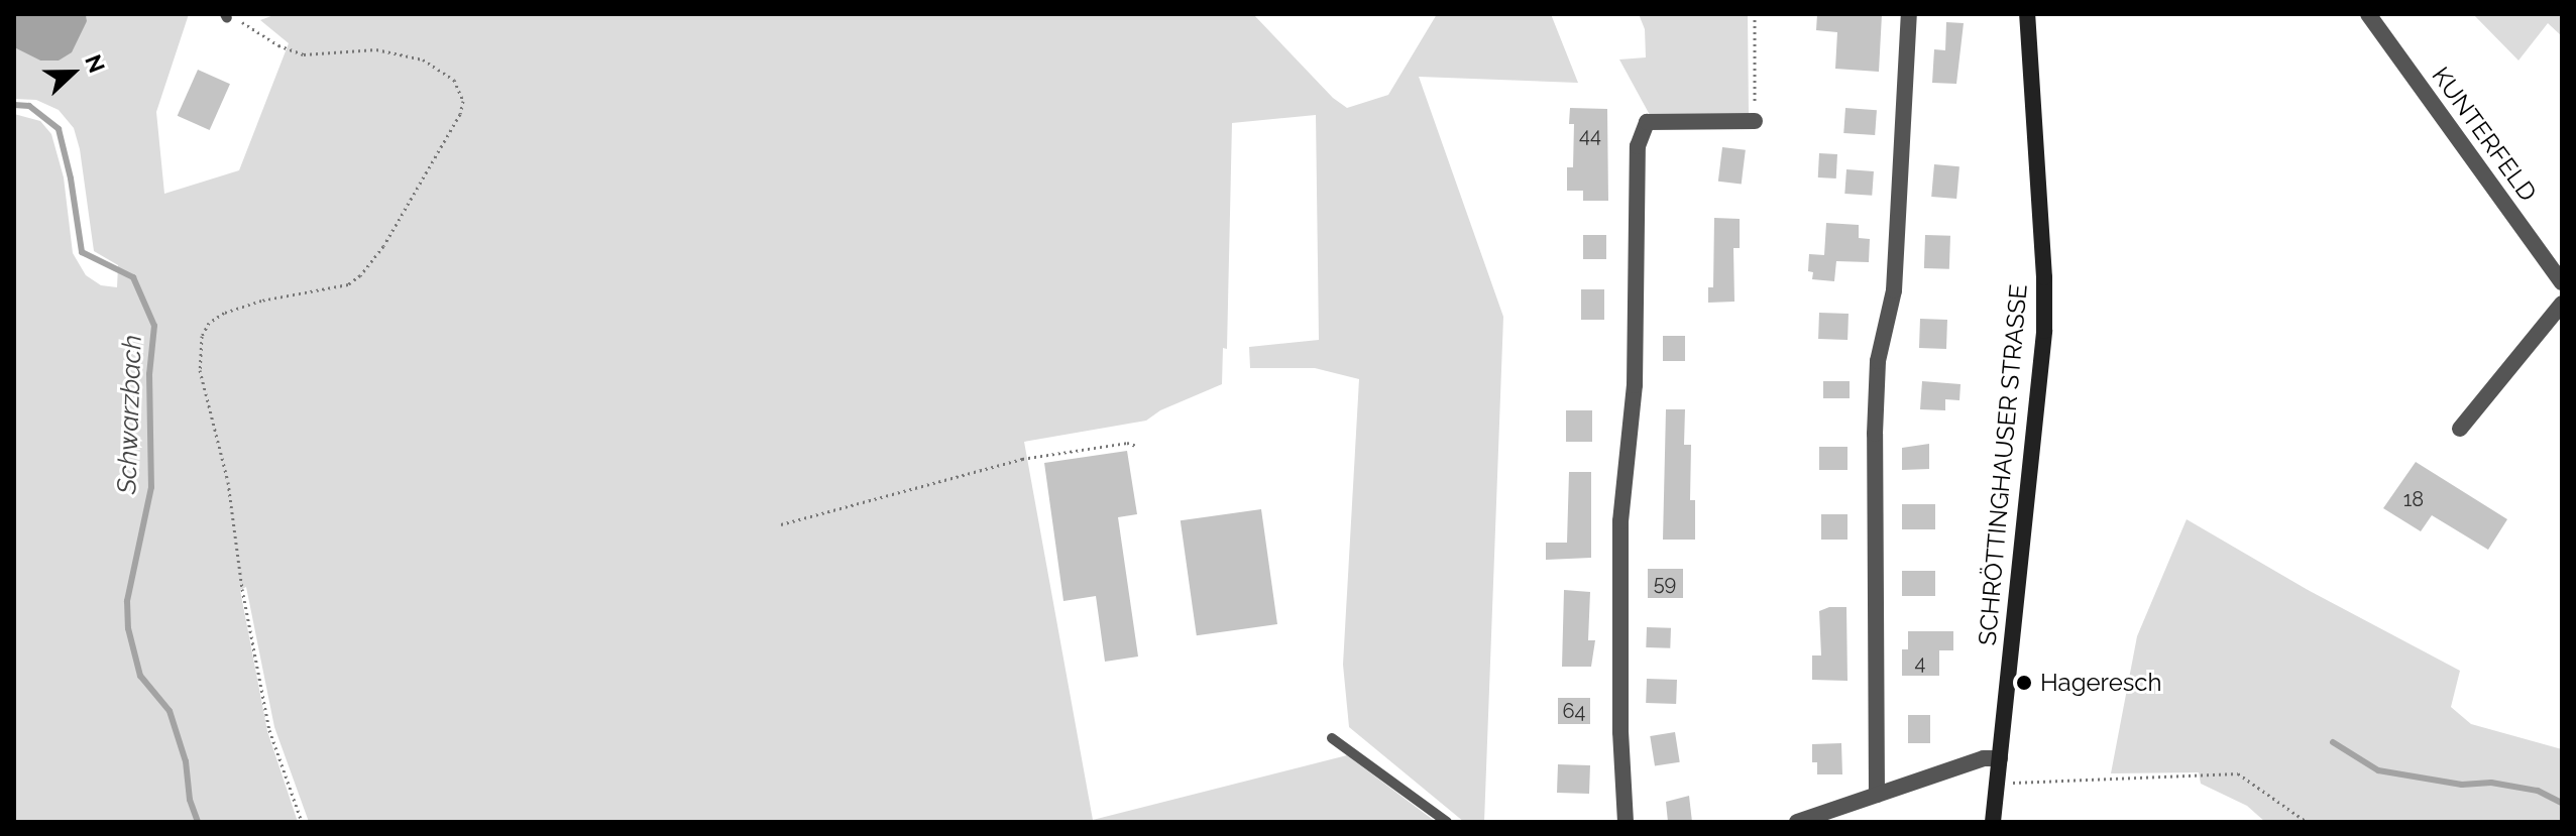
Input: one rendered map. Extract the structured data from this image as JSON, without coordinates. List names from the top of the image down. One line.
{"streets":{"main road":["SCHRÖTTINGHAUSER STRASSE"],"street":["KUNTERFELD"]},"water":["Schwarzbach"],"places":["Hageresch"],"house_numbers":["44","18","59","4","64"],"north":"right"}
